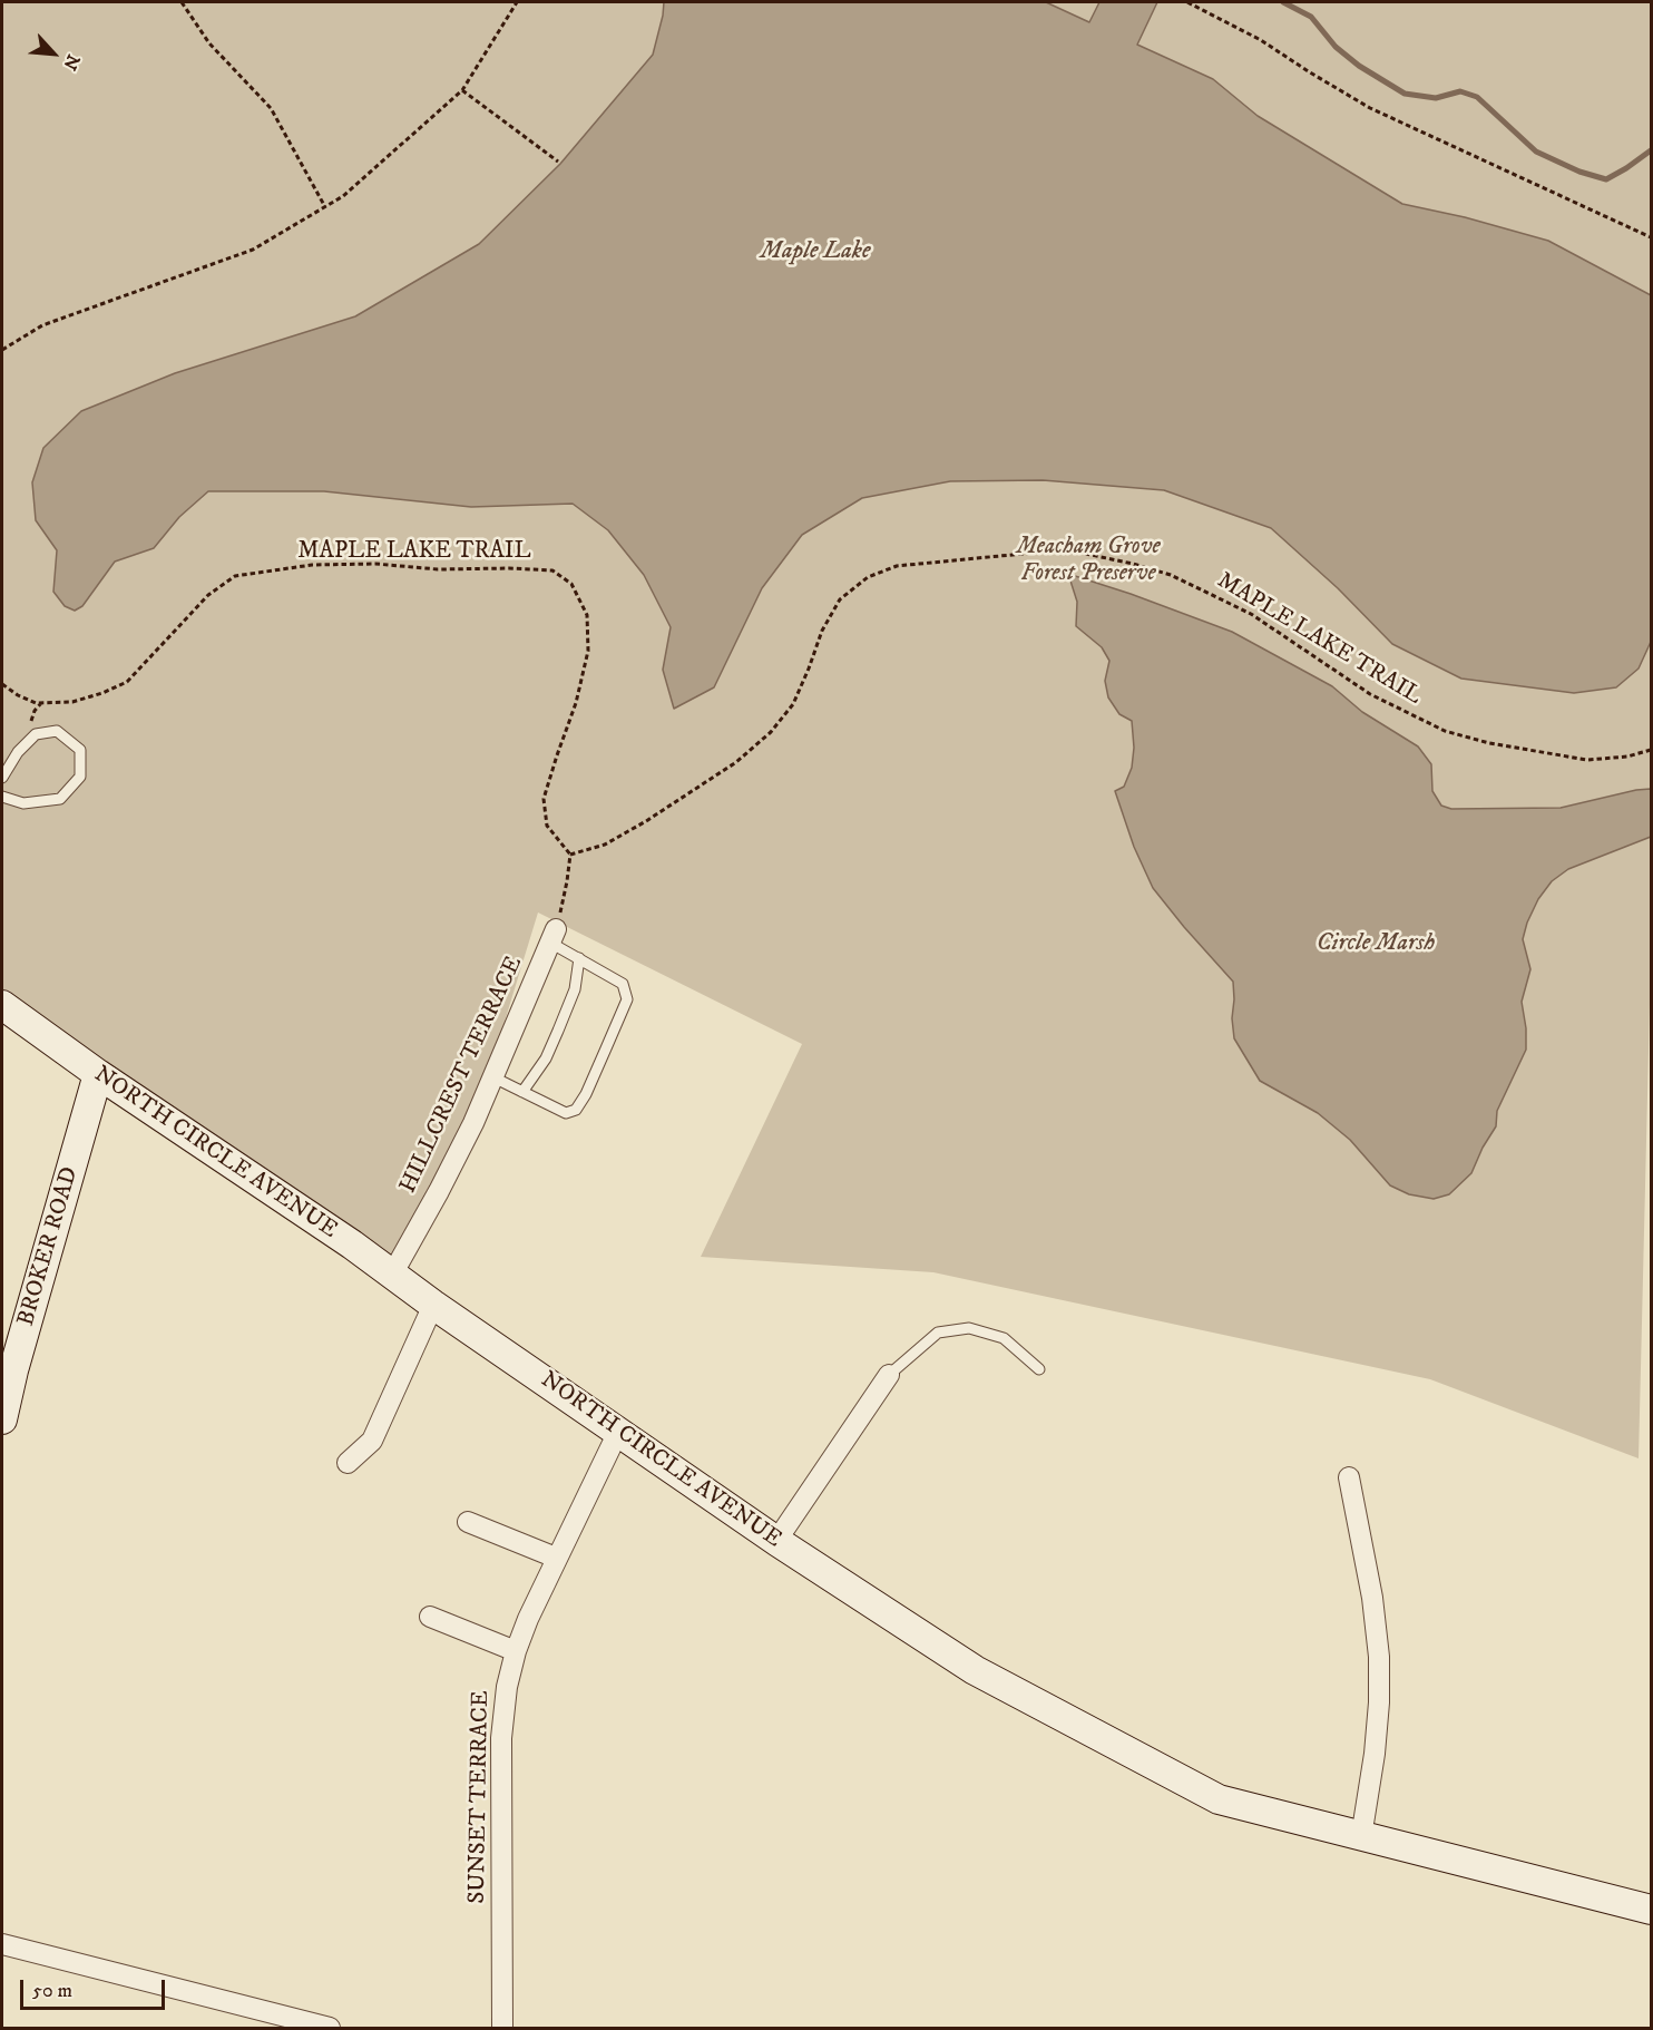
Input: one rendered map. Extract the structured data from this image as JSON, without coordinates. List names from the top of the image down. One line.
{"streets":{"street":["HILLCREST TERRACE","NORTH CIRCLE AVENUE","BROKER ROAD","SUNSET TERRACE"],"path":["MAPLE LAKE TRAIL"]},"crossings":[["HILLCREST TERRACE","NORTH CIRCLE AVENUE"],["NORTH CIRCLE AVENUE","BROKER ROAD"],["NORTH CIRCLE AVENUE","SUNSET TERRACE"]],"water":["Maple Lake","Circle Marsh"],"parks":["Meacham Grove Forest Preserve"],"scale_bar":"50 m","north":"bottom right"}
